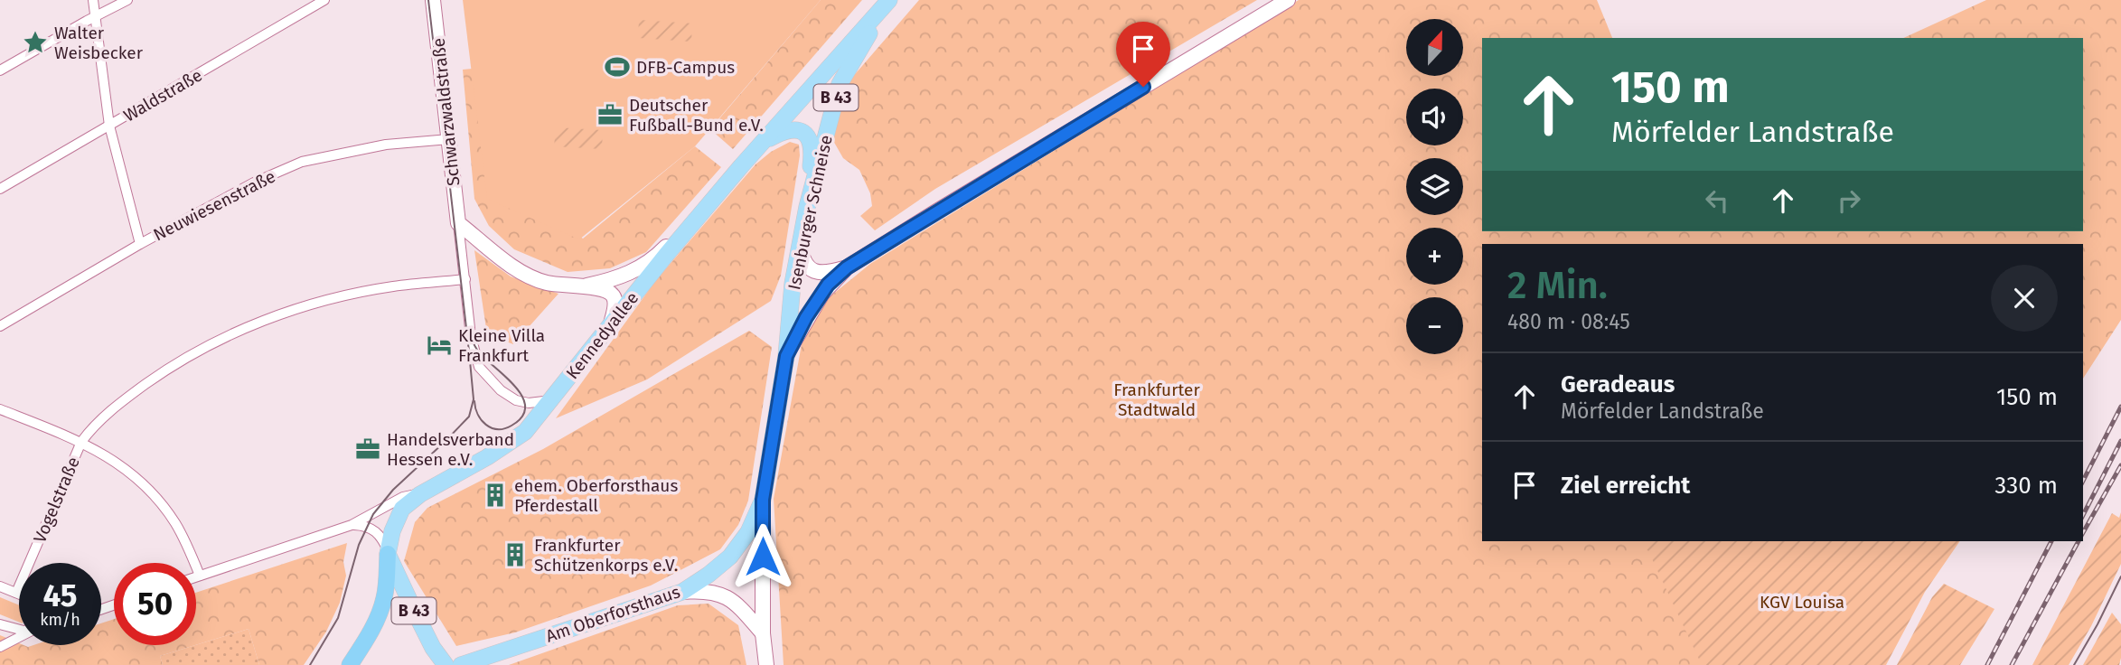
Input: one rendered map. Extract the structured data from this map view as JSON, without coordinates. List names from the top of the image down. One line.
{"streets":{"highway":["B 43"],"main road":["Schwarzwaldstraße","Isenburger Schneise","Kennedyallee","Am Oberforsthaus"],"street":["Waldstraße","Neuwiesenstraße","Vogelstraße"]},"crossings":[["B 43","Kennedyallee"],["Schwarzwaldstraße","Neuwiesenstraße"],["Schwarzwaldstraße","Kennedyallee"],["Schwarzwaldstraße","Vogelstraße"],["Isenburger Schneise","Kennedyallee"],["Isenburger Schneise","Am Oberforsthaus"]],"parks":["Frankfurter Stadtwald","KGV Louisa"],"places":{"place":["Walter Weisbecker"],"sports":["DFB-Campus"],"office":["Deutscher Fußball-Bund e.V.","Handelsverband Hessen e.V."],"hotel":["Kleine Villa Frankfurt"],"building":["ehem. Oberforsthaus Pferdestall","Frankfurter Schützenkorps e.V."]},"north":"top","page":{"map_buttons":["+","−"],"turn":["150 m","Mörfelder Landstraße"],"heading":["2 Min.","480 m · 08:45"],"list":[{"name":"Geradeaus","note":"Mörfelder Landstraße","value":"150 m"},{"name":"Ziel erreicht","value":"330 m"}],"speed":"45 km/h","limit":"50"}}
